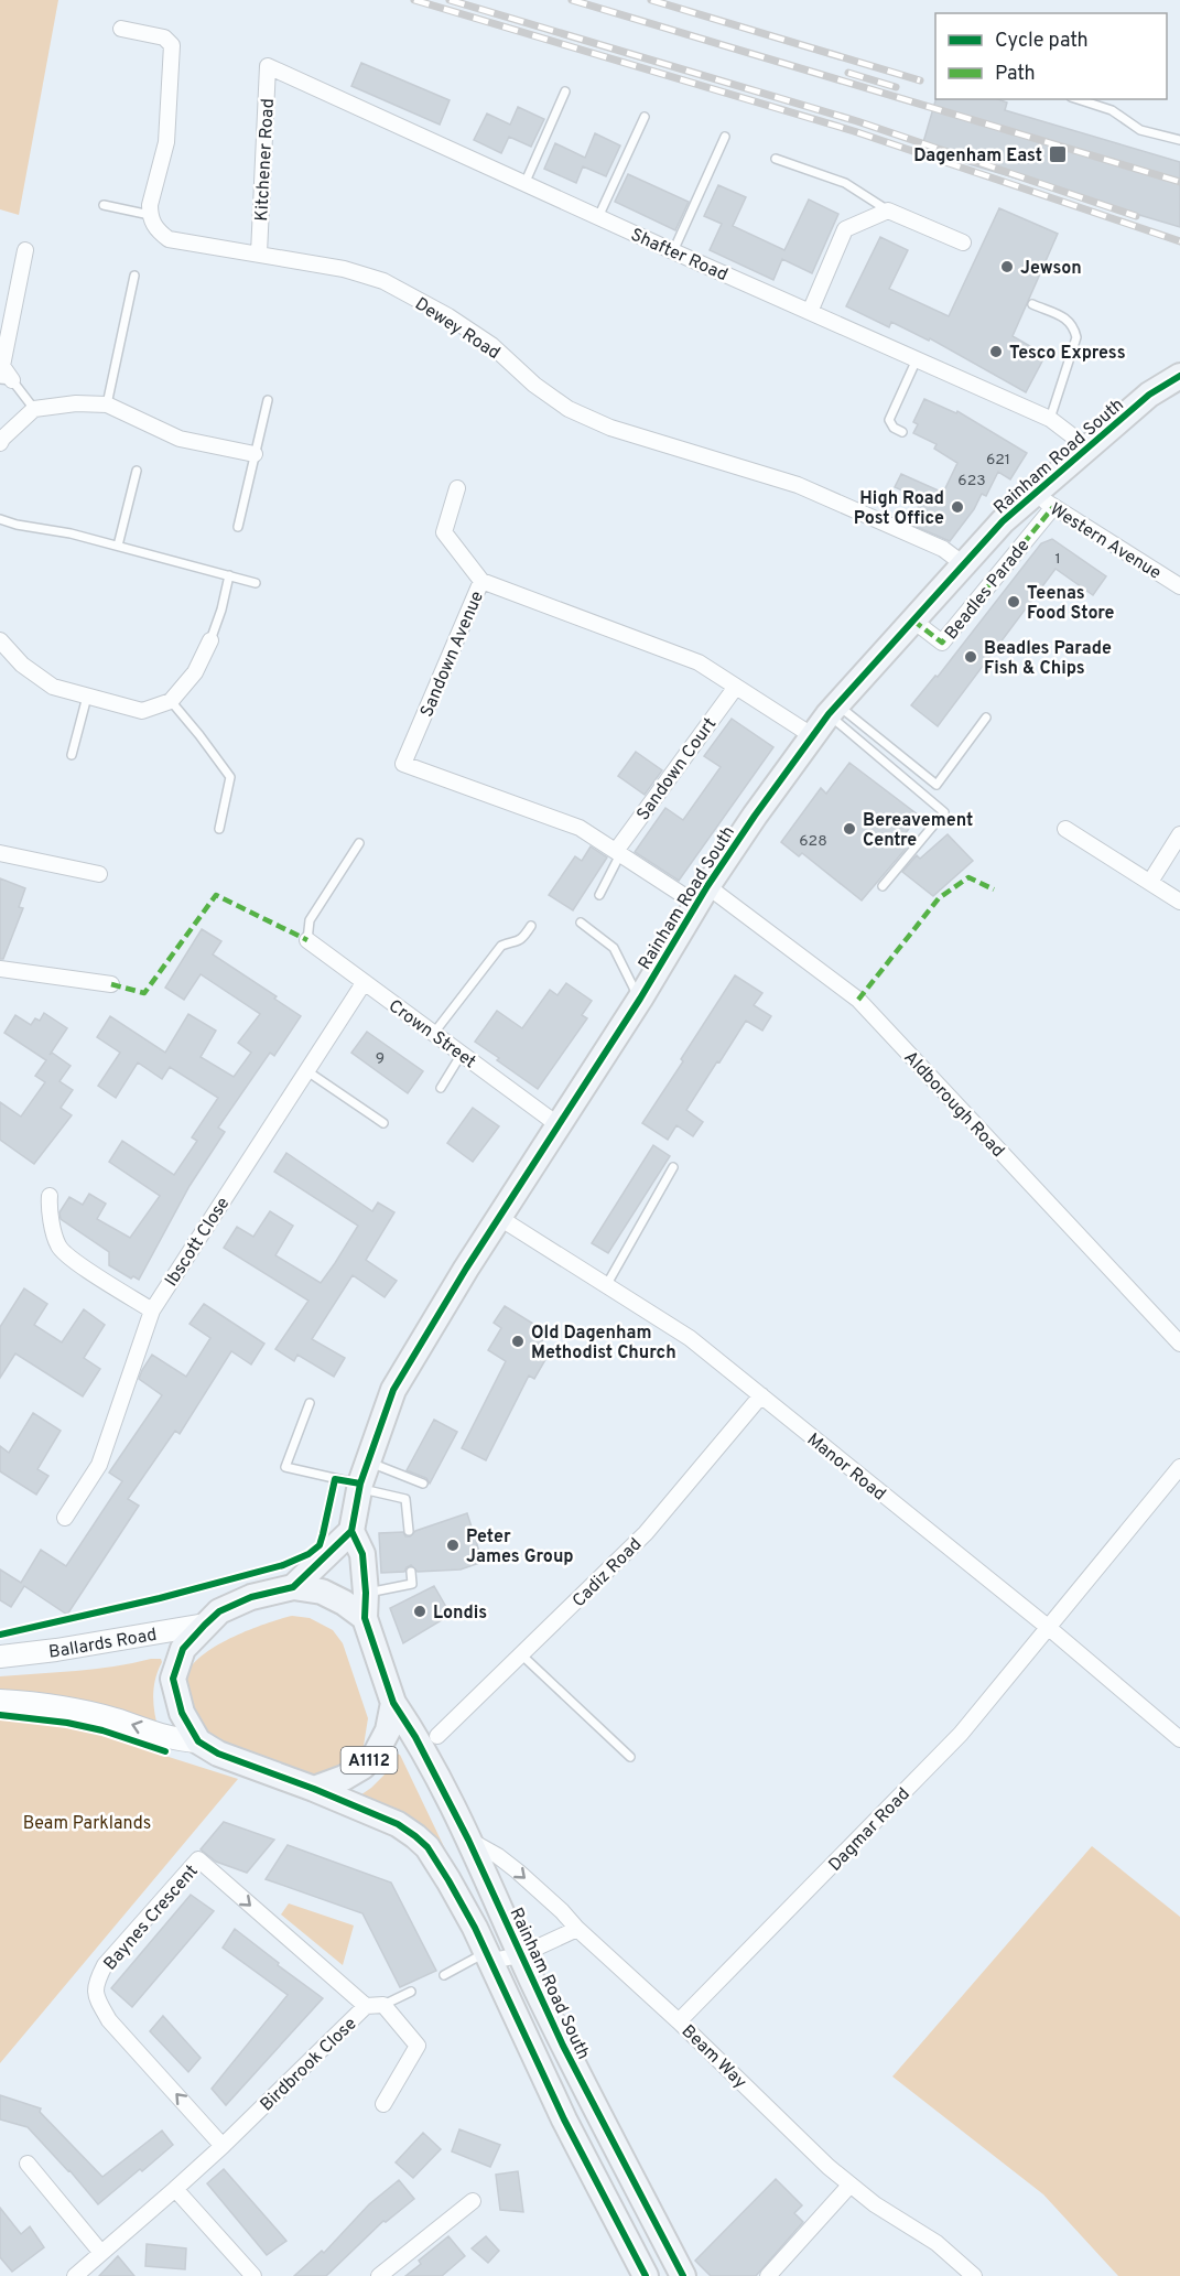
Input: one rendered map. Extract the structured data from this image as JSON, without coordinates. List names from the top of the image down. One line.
{"streets":{"main road":["Rainham Road South","Ballards Road","A1112"],"street":["Kitchener Road","Shafter Road","Dewey Road","Western Avenue","Beadles Parade","Sandown Avenue","Sandown Court","Crown Street","Aldborough Road","Ibscott Close","Manor Road","Cadiz Road","Dagmar Road","Baynes Crescent","Beam Way","Birdbrook Close"]},"crossings":[["Kitchener Road","Shafter Road"],["Kitchener Road","Dewey Road"],["Shafter Road","Rainham Road South"],["Dewey Road","Rainham Road South"],["Rainham Road South","Western Avenue"],["Rainham Road South","Beadles Parade"],["Rainham Road South","Sandown Avenue"],["Rainham Road South","Crown Street"],["Rainham Road South","Aldborough Road"],["Rainham Road South","Manor Road"],["Rainham Road South","Ballards Road"],["Rainham Road South","A1112"],["Rainham Road South","Beam Way"],["Western Avenue","Beadles Parade"],["Sandown Avenue","Sandown Court"],["Sandown Avenue","Aldborough Road"],["Crown Street","Ibscott Close"],["Manor Road","Cadiz Road"],["Manor Road","Dagmar Road"],["Ballards Road","A1112"],["Dagmar Road","Beam Way"],["Baynes Crescent","Birdbrook Close"]],"parks":["Beam Parklands"],"places":{"transit":["Dagenham East"],"other":["Jewson","Tesco Express","High Road Post Office","Teenas Food Store","Beadles Parade Fish & Chips","Bereavement Centre","Old Dagenham Methodist Church","Peter James Group","Londis"]},"house_numbers":["621","623","1","628","9"],"legend":["Cycle path","Path"]}
